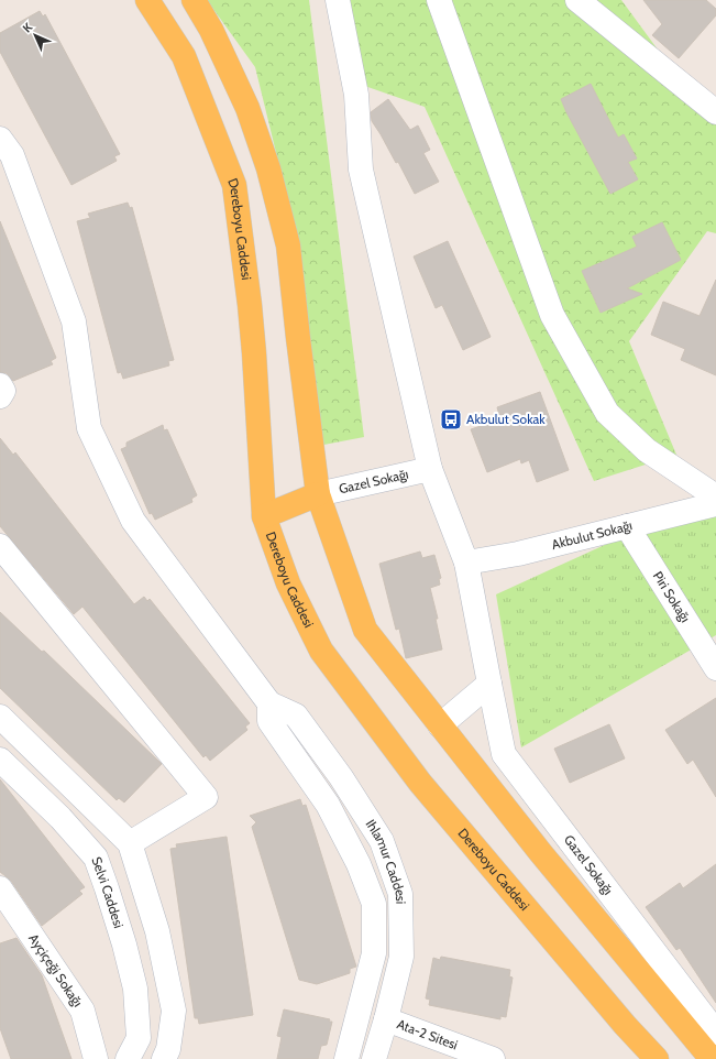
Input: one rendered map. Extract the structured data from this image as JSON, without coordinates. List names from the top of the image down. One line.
{"streets":{"main road":["Dereboyu Caddesi"],"street":["Gazel Sokağı","Akbulut Sokağı","Piri Sokağı","Ihlamur Caddesi","Selvi Caddesi","Ayçiçeği Sokağı","Ata-2 Sitesi"]},"crossings":[["Gazel Sokağı","Akbulut Sokağı"],["Akbulut Sokağı","Piri Sokağı"],["Ihlamur Caddesi","Ata-2 Sitesi"]],"places":{"bus stop":["Akbulut Sokak"]},"north":"top left"}
